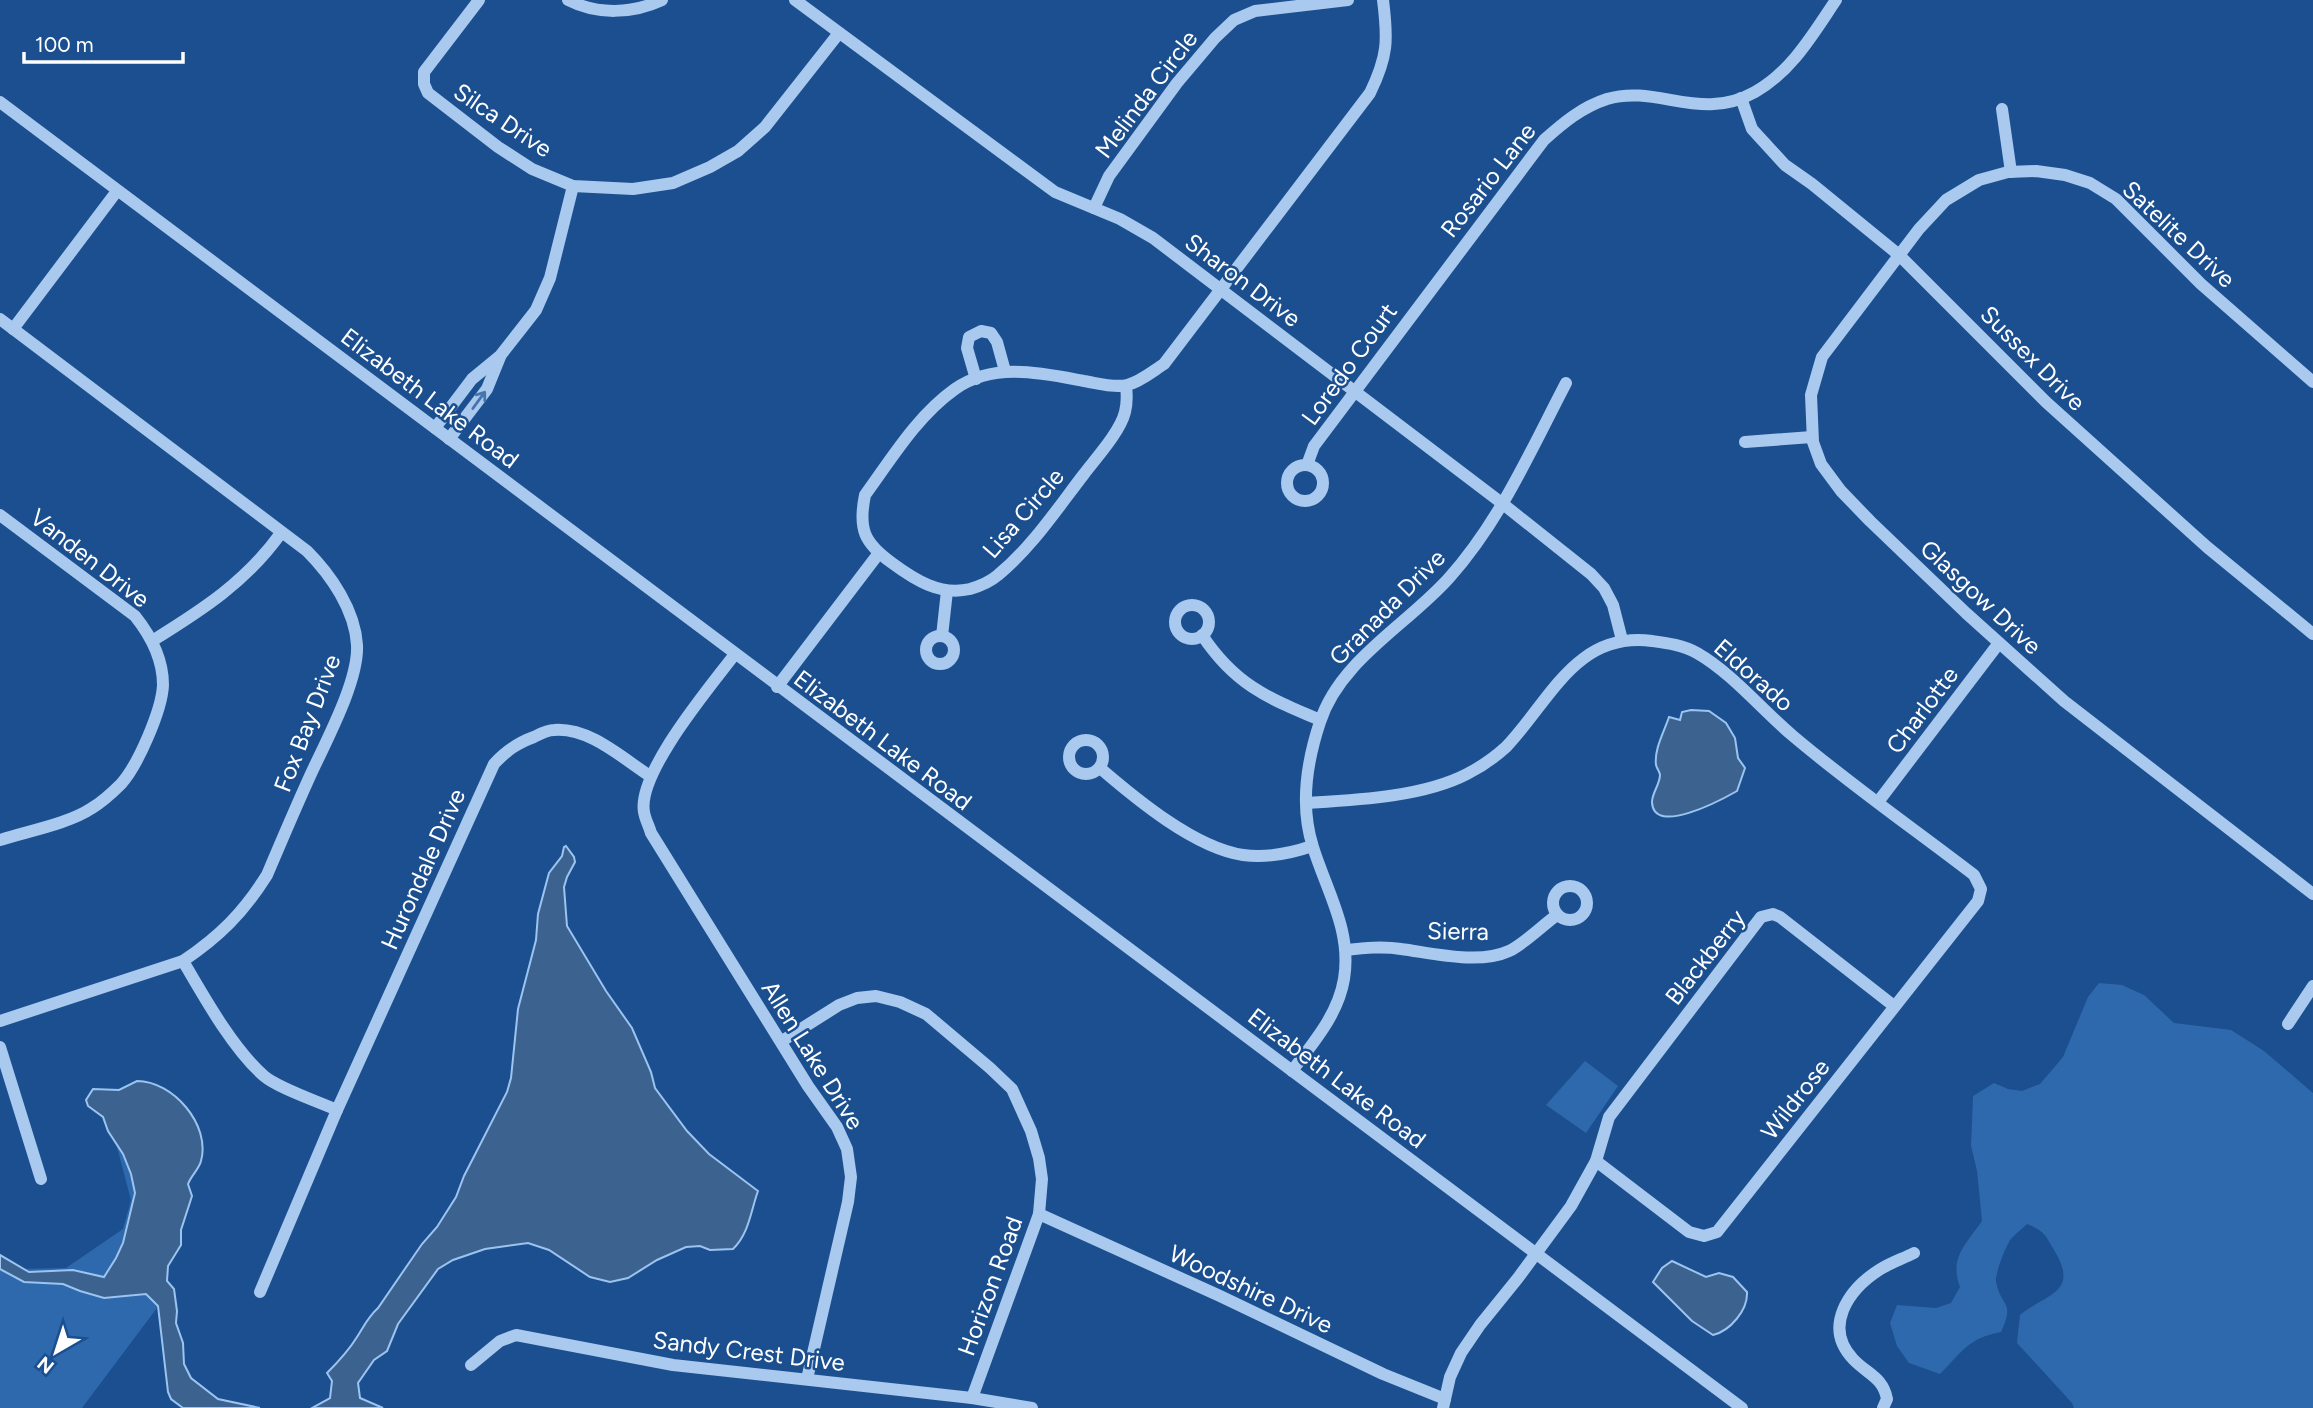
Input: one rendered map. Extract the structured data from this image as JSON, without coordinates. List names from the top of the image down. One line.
{"streets":{"street":["Melinda Circle","Silca Drive","Rosario Lane","Satelite Drive","Sharon Drive","Sussex Drive","Loredo Court","Elizabeth Lake Road","Lisa Circle","Vanden Drive","Glasgow Drive","Granada Drive","Eldorado","Charlotte","Fox Bay Drive","Hurondale Drive","Sierra","Blackberry","Allen Lake Drive","Wildrose","Horizon Road","Woodshire Drive","Sandy Crest Drive"]},"crossings":[["Melinda Circle","Sharon Drive"],["Silca Drive","Sharon Drive"],["Rosario Lane","Sussex Drive"],["Rosario Lane","Loredo Court"],["Satelite Drive","Sussex Drive"],["Satelite Drive","Glasgow Drive"],["Sharon Drive","Loredo Court"],["Sharon Drive","Granada Drive"],["Sharon Drive","Eldorado"],["Sussex Drive","Glasgow Drive"],["Elizabeth Lake Road","Granada Drive"],["Glasgow Drive","Charlotte"],["Granada Drive","Eldorado"],["Granada Drive","Sierra"],["Eldorado","Charlotte"],["Eldorado","Wildrose"],["Hurondale Drive","Allen Lake Drive"],["Blackberry","Wildrose"],["Allen Lake Drive","Horizon Road"],["Allen Lake Drive","Sandy Crest Drive"],["Horizon Road","Woodshire Drive"],["Horizon Road","Sandy Crest Drive"]],"scale_bar":"100 m","north":"bottom left"}
